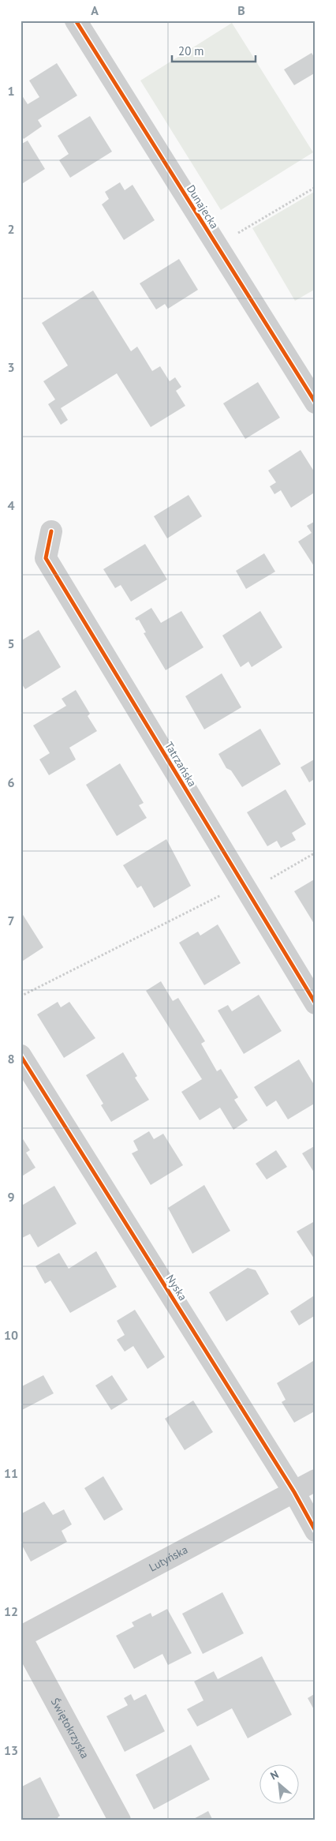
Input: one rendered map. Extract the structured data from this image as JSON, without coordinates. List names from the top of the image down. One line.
{"streets":{"street":["Dunajecka","Tatrzańska","Nyska","Lutyńska","Świętokrzyska"]},"crossings":[["Nyska","Lutyńska"],["Lutyńska","Świętokrzyska"]],"scale_bar":"20 m","north":"top left","grid":{"columns":["A","B"],"rows":["1","2","3","4","5","6","7","8","9","10","11","12","13"]}}
